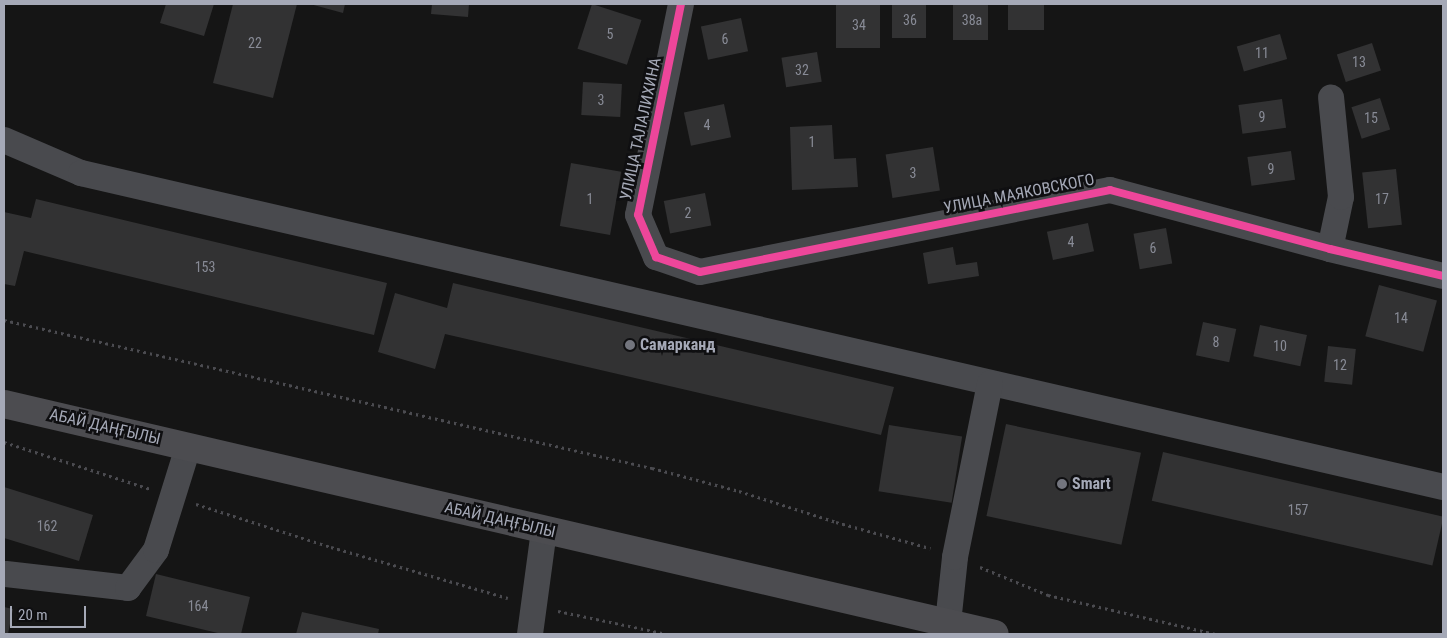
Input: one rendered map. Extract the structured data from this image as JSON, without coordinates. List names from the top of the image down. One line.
{"streets":{"main road":["АБАЙ ДАҢҒЫЛЫ"],"street":["УЛИЦА ТАЛАЛИХИНА","УЛИЦА МАЯКОВСКОГО"]},"crossings":[["УЛИЦА ТАЛАЛИХИНА","УЛИЦА МАЯКОВСКОГО"]],"places":["Самарканд","Smart"],"house_numbers":["36","38а","34","5","6","22","11","13","32","3","9","15","4","1","9","3","1","17","2","4","6","153","14","8","10","12","157","162","164"],"scale_bar":"20 m"}
